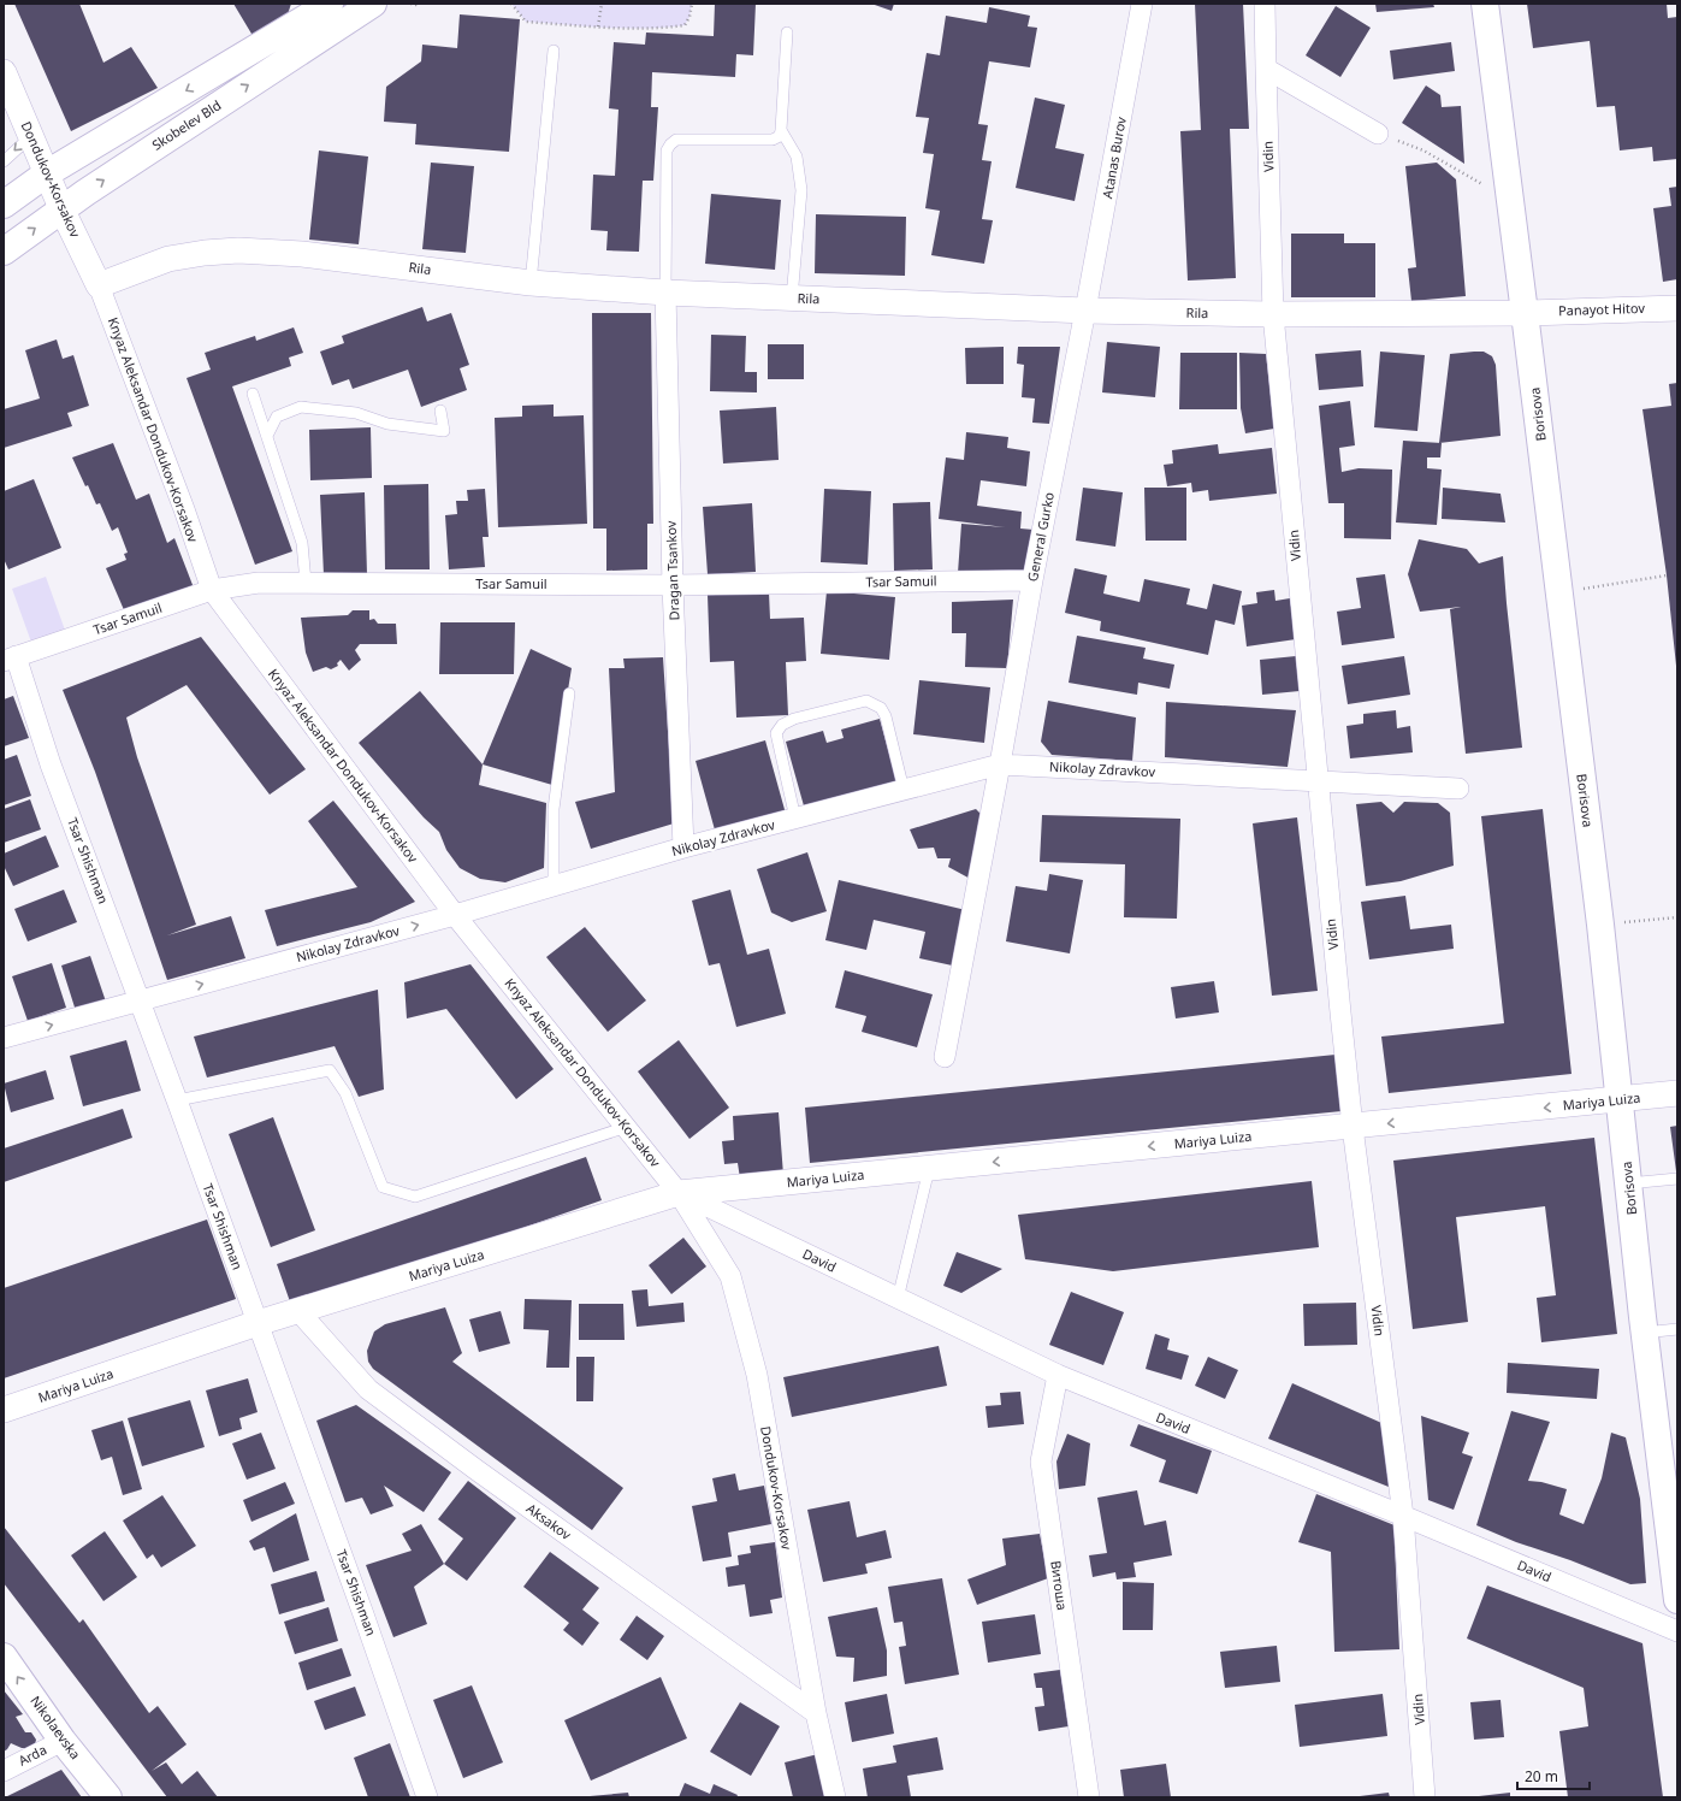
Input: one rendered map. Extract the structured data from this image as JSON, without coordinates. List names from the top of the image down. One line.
{"streets":{"main road":["Skobelev Bld","Borisova","Nikolaevska"],"street":["Vidin","Atanas Burov","Dondukov-Korsakov","Rila","Panayot Hitov","Knyaz Aleksandar Dondukov-Korsakov","General Gurko","Dragan Tsankov","Tsar Samuil","Nikolay Zdravkov","Tsar Shishman","Mariya Luiza","David","Aksakov","Витоша","Arda"]},"crossings":[["Skobelev Bld","Dondukov-Korsakov"],["Vidin","Rila"],["Vidin","Nikolay Zdravkov"],["Vidin","Mariya Luiza"],["Vidin","David"],["Atanas Burov","Rila"],["Atanas Burov","General Gurko"],["Dondukov-Korsakov","Rila"],["Dondukov-Korsakov","Knyaz Aleksandar Dondukov-Korsakov"],["Dondukov-Korsakov","Mariya Luiza"],["Dondukov-Korsakov","David"],["Dondukov-Korsakov","Aksakov"],["Rila","Panayot Hitov"],["Rila","Borisova"],["Rila","Knyaz Aleksandar Dondukov-Korsakov"],["Rila","General Gurko"],["Rila","Dragan Tsankov"],["Panayot Hitov","Borisova"],["Borisova","Mariya Luiza"],["Knyaz Aleksandar Dondukov-Korsakov","Tsar Samuil"],["Knyaz Aleksandar Dondukov-Korsakov","Nikolay Zdravkov"],["Knyaz Aleksandar Dondukov-Korsakov","Mariya Luiza"],["Knyaz Aleksandar Dondukov-Korsakov","David"],["General Gurko","Tsar Samuil"],["General Gurko","Nikolay Zdravkov"],["Dragan Tsankov","Tsar Samuil"],["Dragan Tsankov","Nikolay Zdravkov"],["Tsar Samuil","Tsar Shishman"],["Nikolay Zdravkov","Tsar Shishman"],["Tsar Shishman","Mariya Luiza"],["Mariya Luiza","David"],["Mariya Luiza","Aksakov"],["David","Витоша"],["Nikolaevska","Arda"]],"one_way":["Mariya Luiza","Nikolaevska"],"scale_bar":"20 m"}
